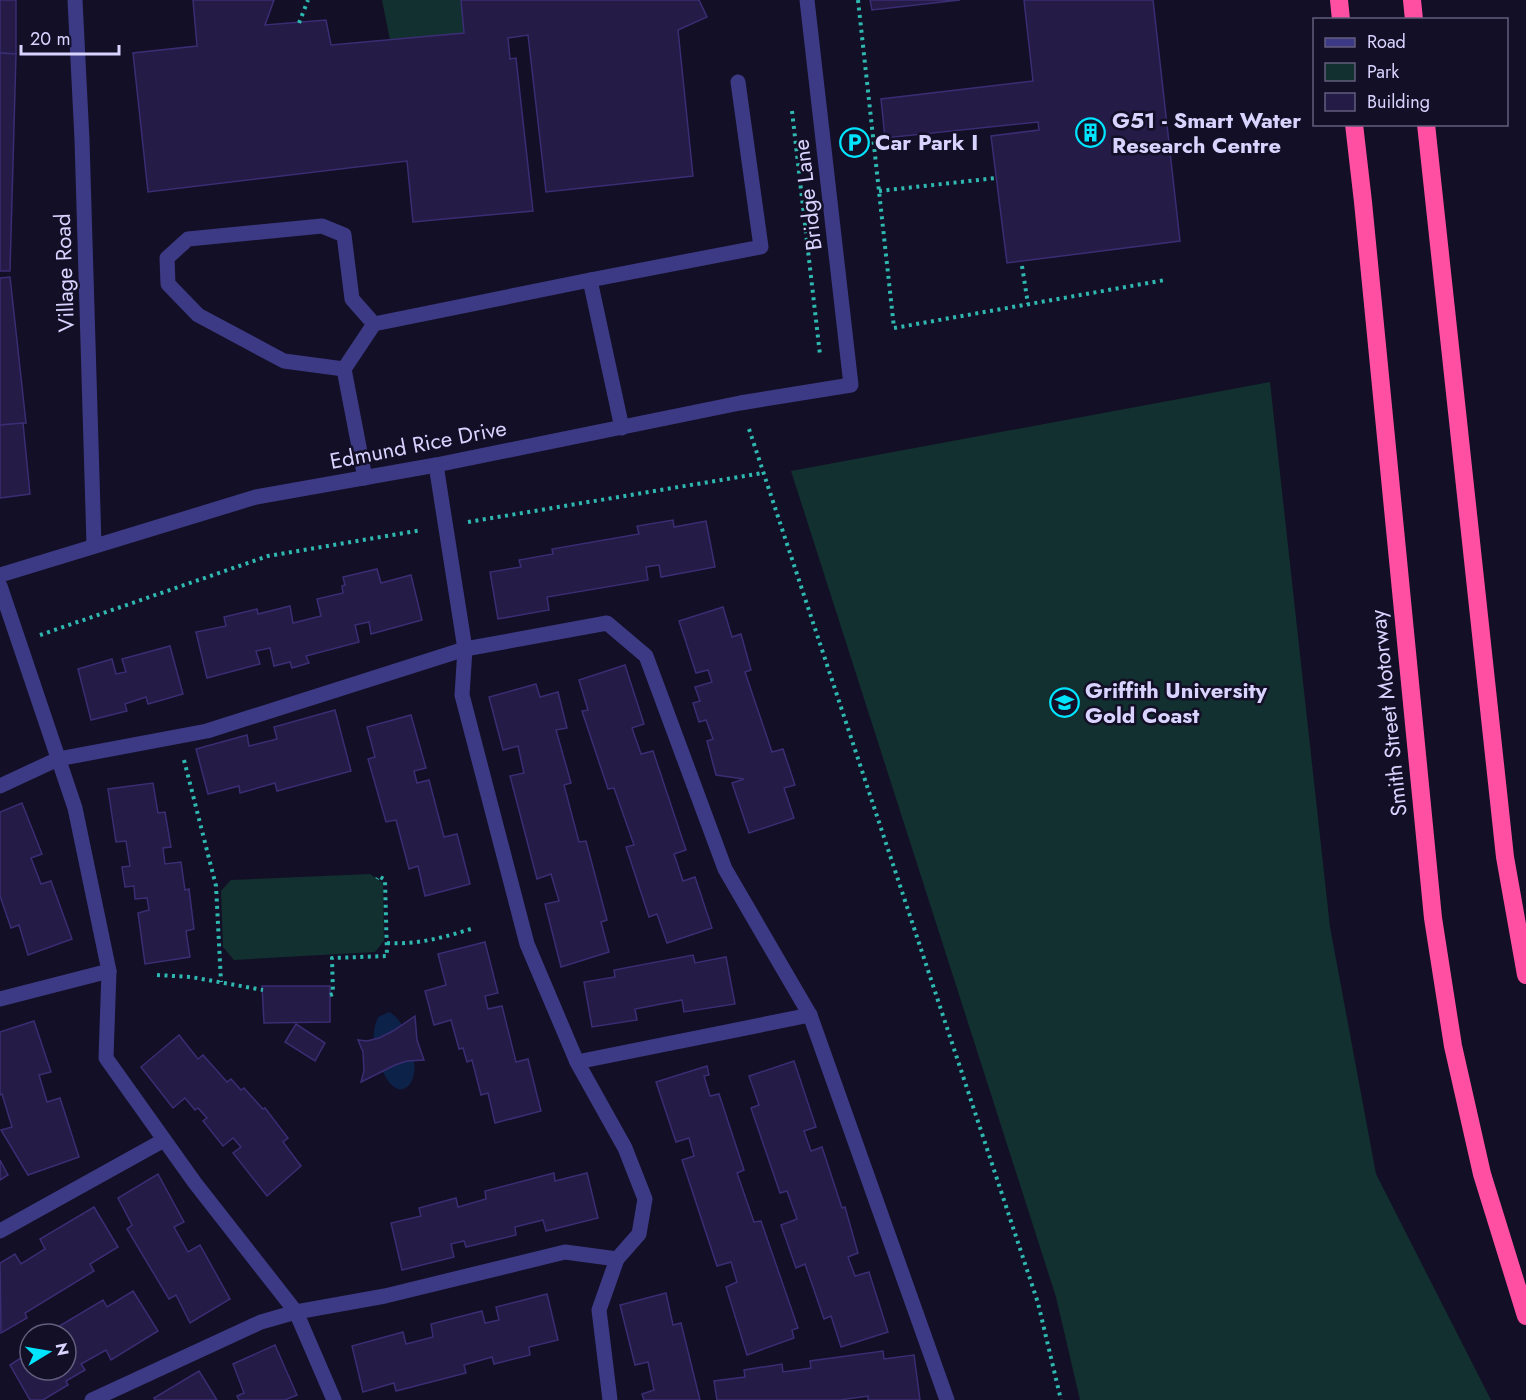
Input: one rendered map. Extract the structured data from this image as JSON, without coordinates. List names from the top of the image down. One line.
{"streets":{"highway":["Smith Street Motorway"],"street":["Bridge Lane","Village Road","Edmund Rice Drive"]},"crossings":[["Bridge Lane","Edmund Rice Drive"],["Village Road","Edmund Rice Drive"]],"places":{"building":["G51 - Smart Water Research Centre"],"parking":["Car Park I"],"school or university":["Griffith University Gold Coast"]},"legend":["Road","Park","Building"],"scale_bar":"20 m","north":"right"}
